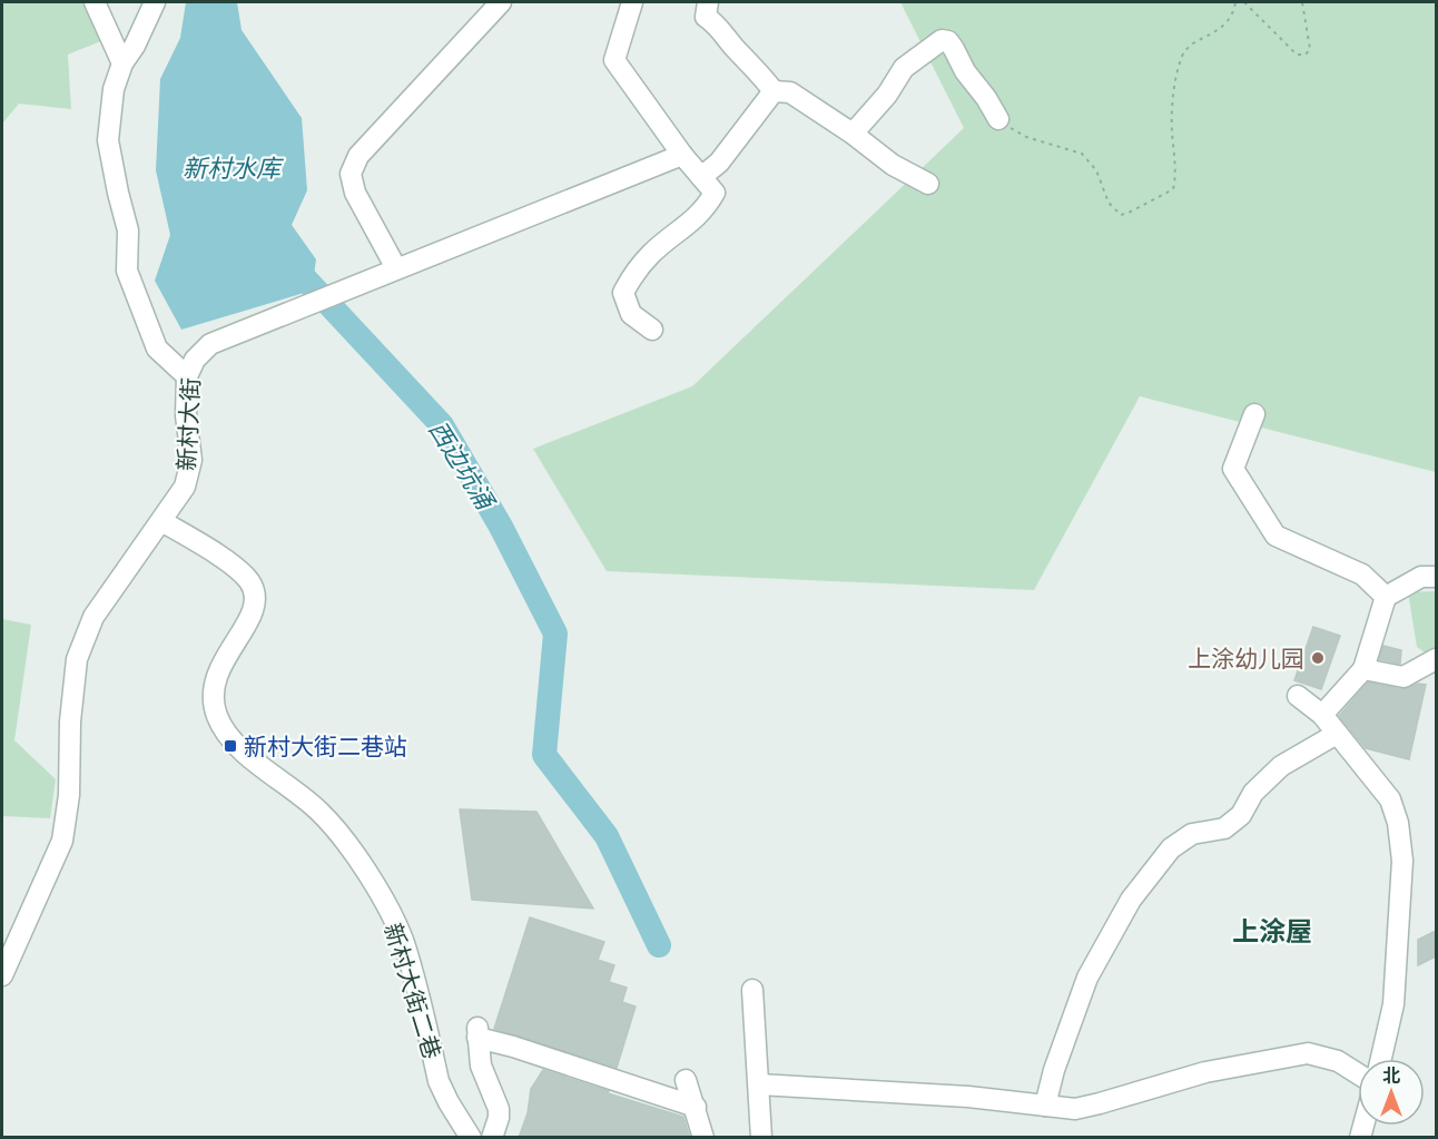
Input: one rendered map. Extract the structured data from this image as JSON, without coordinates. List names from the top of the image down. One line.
{"streets":{"street":["新村大街","新村大街二巷"]},"crossings":[["新村大街","新村大街二巷"]],"districts":["上涂屋"],"water":["新村水库","西边坑涌"],"places":{"other":["上涂幼儿园"],"transit":["新村大街二巷站"]},"north":"top"}
